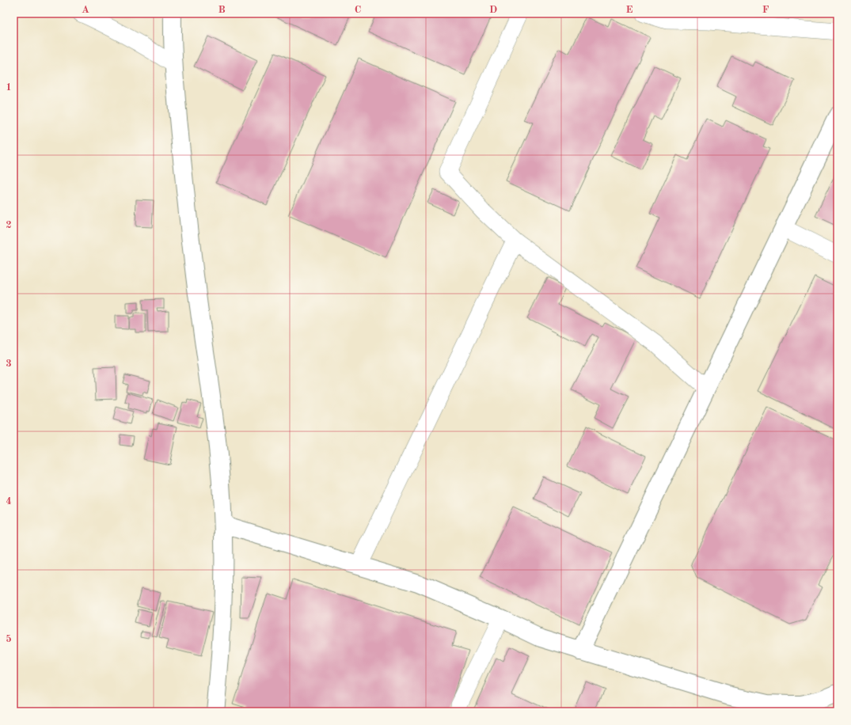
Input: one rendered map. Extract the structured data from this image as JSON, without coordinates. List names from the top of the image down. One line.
{"grid":{"columns":["A","B","C","D","E","F"],"rows":["1","2","3","4","5"]}}
